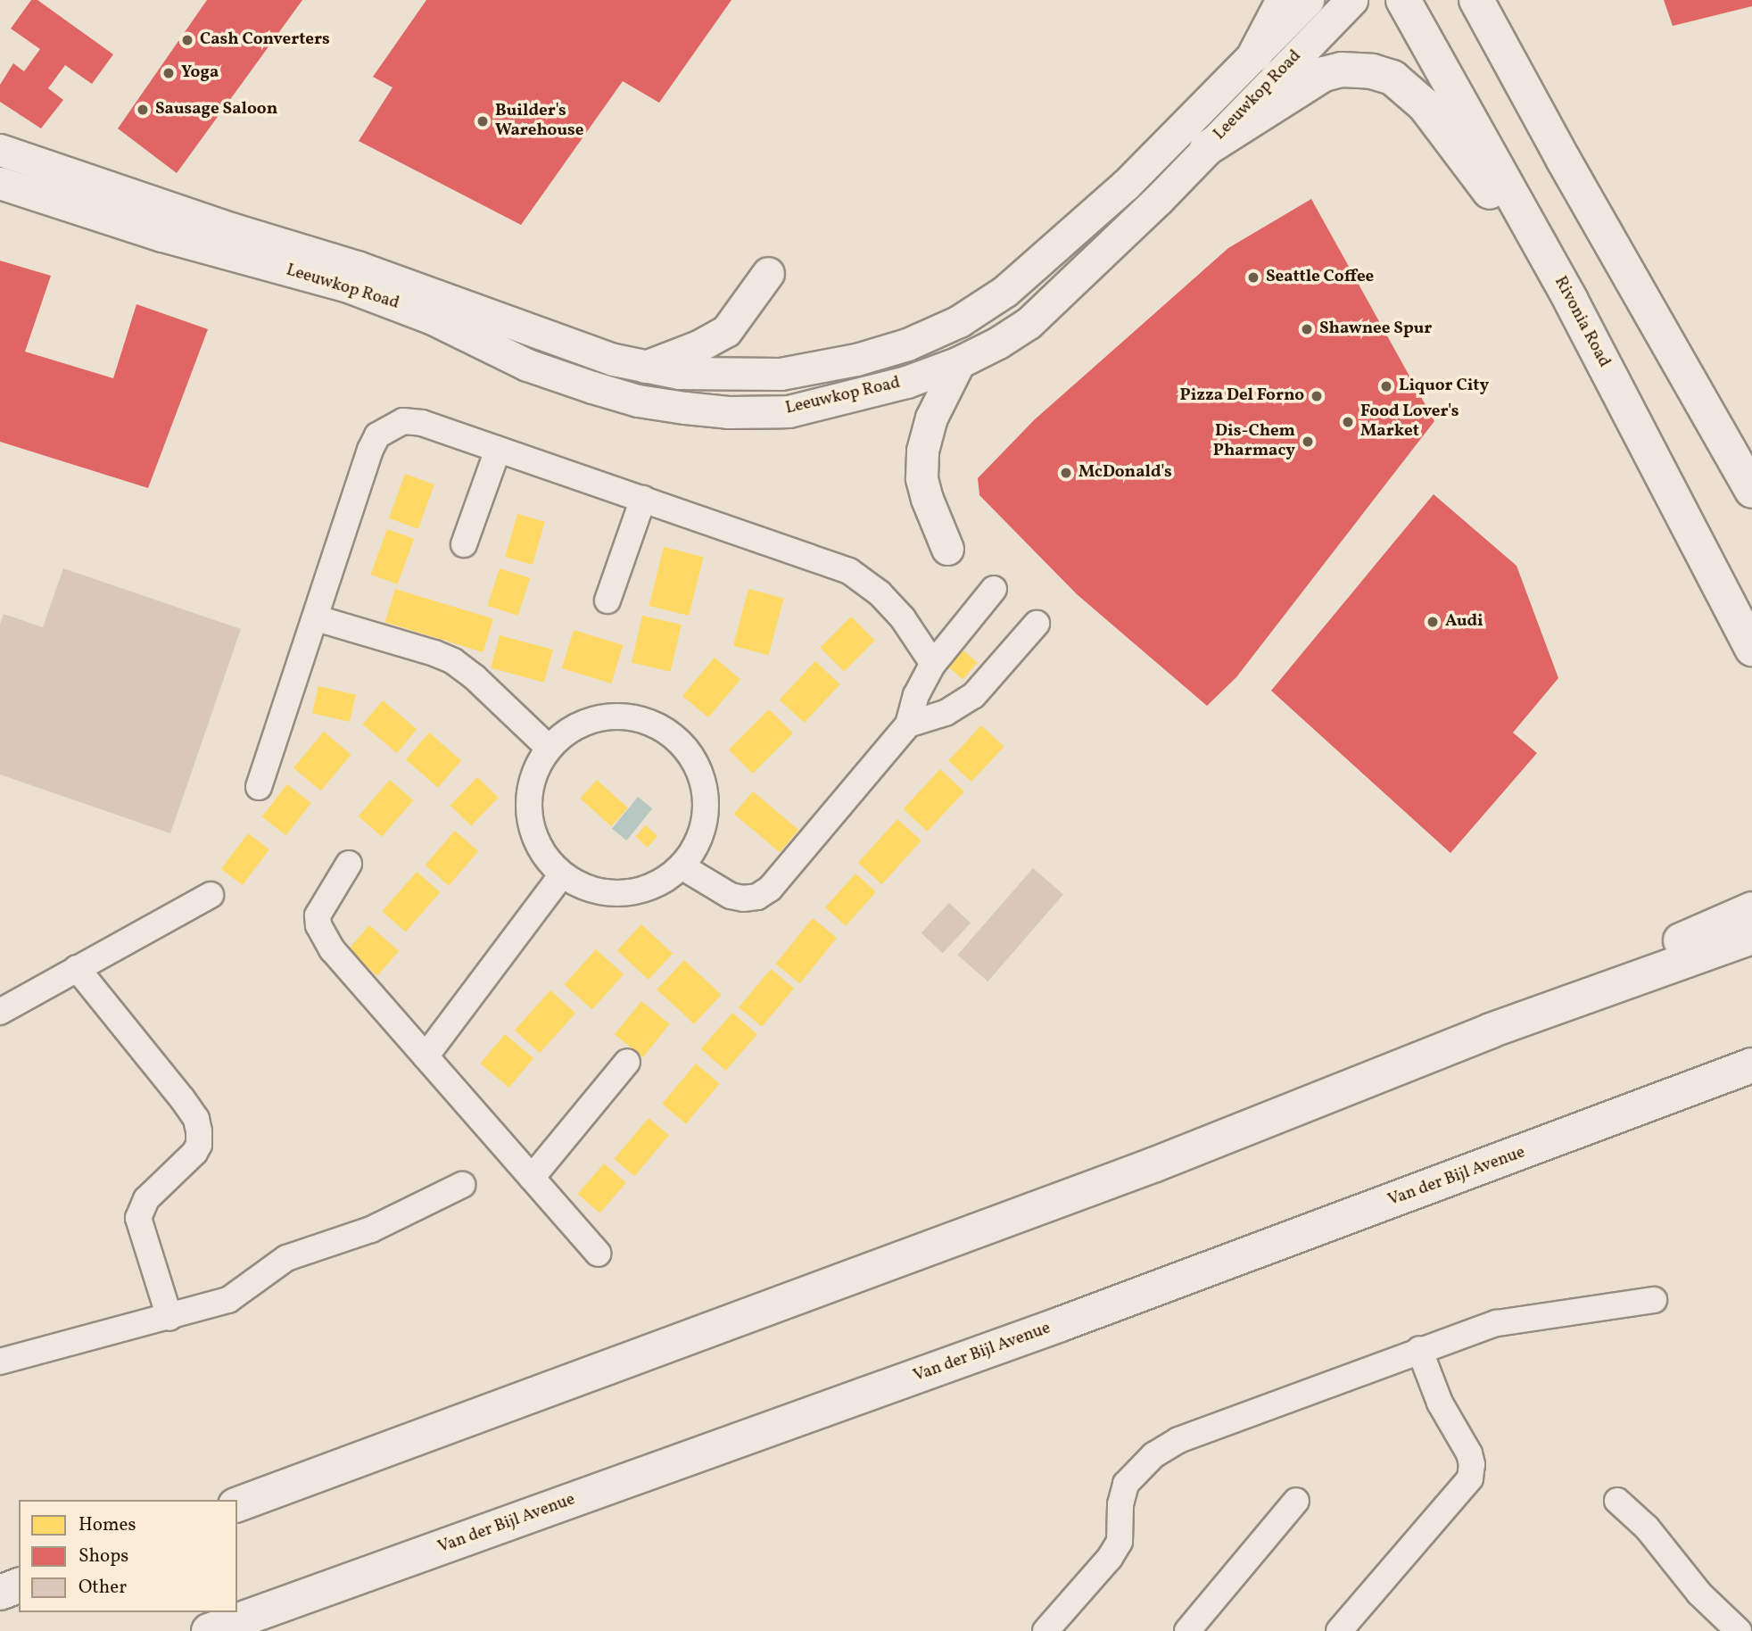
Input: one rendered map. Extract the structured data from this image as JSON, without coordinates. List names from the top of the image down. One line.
{"streets":{"main road":["Rivonia Road","Van der Bijl Avenue"],"street":["Leeuwkop Road"]},"places":["Cash Converters","Yoga","Sausage Saloon","Builder's Warehouse","Seattle Coffee","Shawnee Spur","Liquor City","Pizza Del Forno","Food Lover's Market","Dis-Chem Pharmacy","McDonald's","Audi"],"legend":["Homes","Shops","Other"]}
